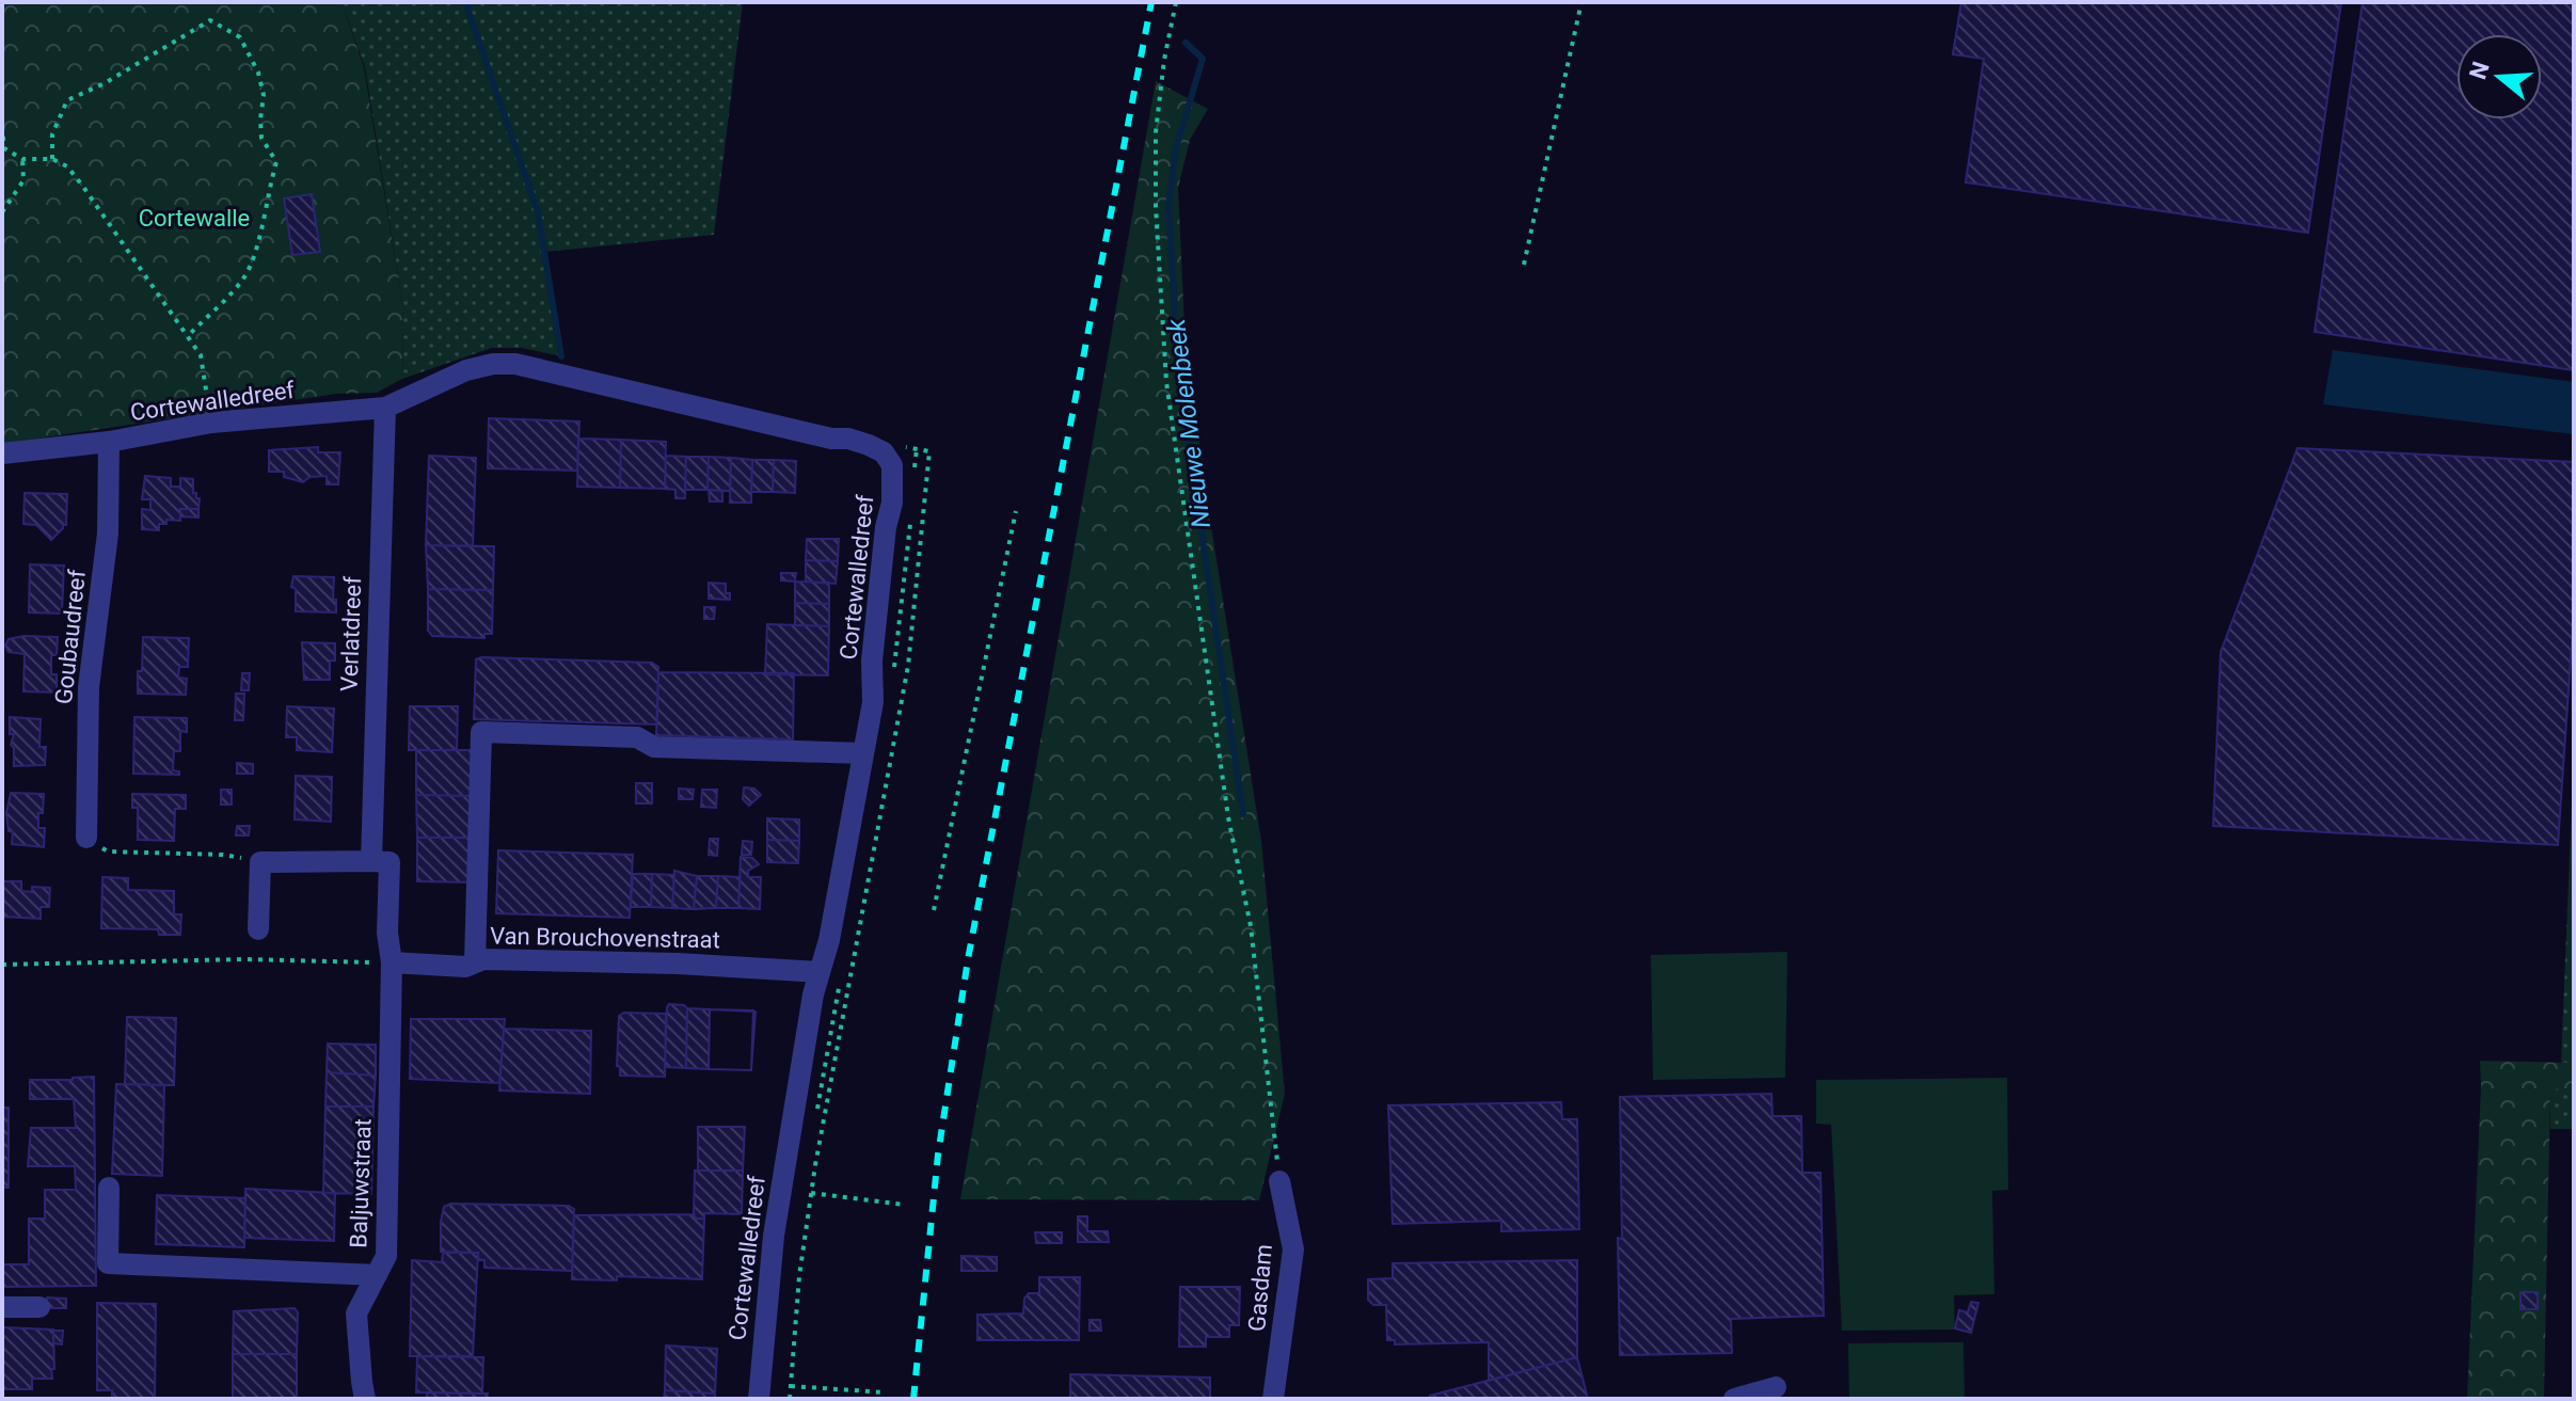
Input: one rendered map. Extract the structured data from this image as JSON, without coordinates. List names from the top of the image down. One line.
{"streets":{"street":["Cortewalledreef","Verlatdreef","Goubaudreef","Van Brouchovenstraat","Baljuwstraat","Gasdam"]},"crossings":[["Cortewalledreef","Verlatdreef"],["Cortewalledreef","Goubaudreef"],["Cortewalledreef","Van Brouchovenstraat"],["Van Brouchovenstraat","Baljuwstraat"]],"water":["Nieuwe Molenbeek"],"parks":["Cortewalle"],"north":"left"}
